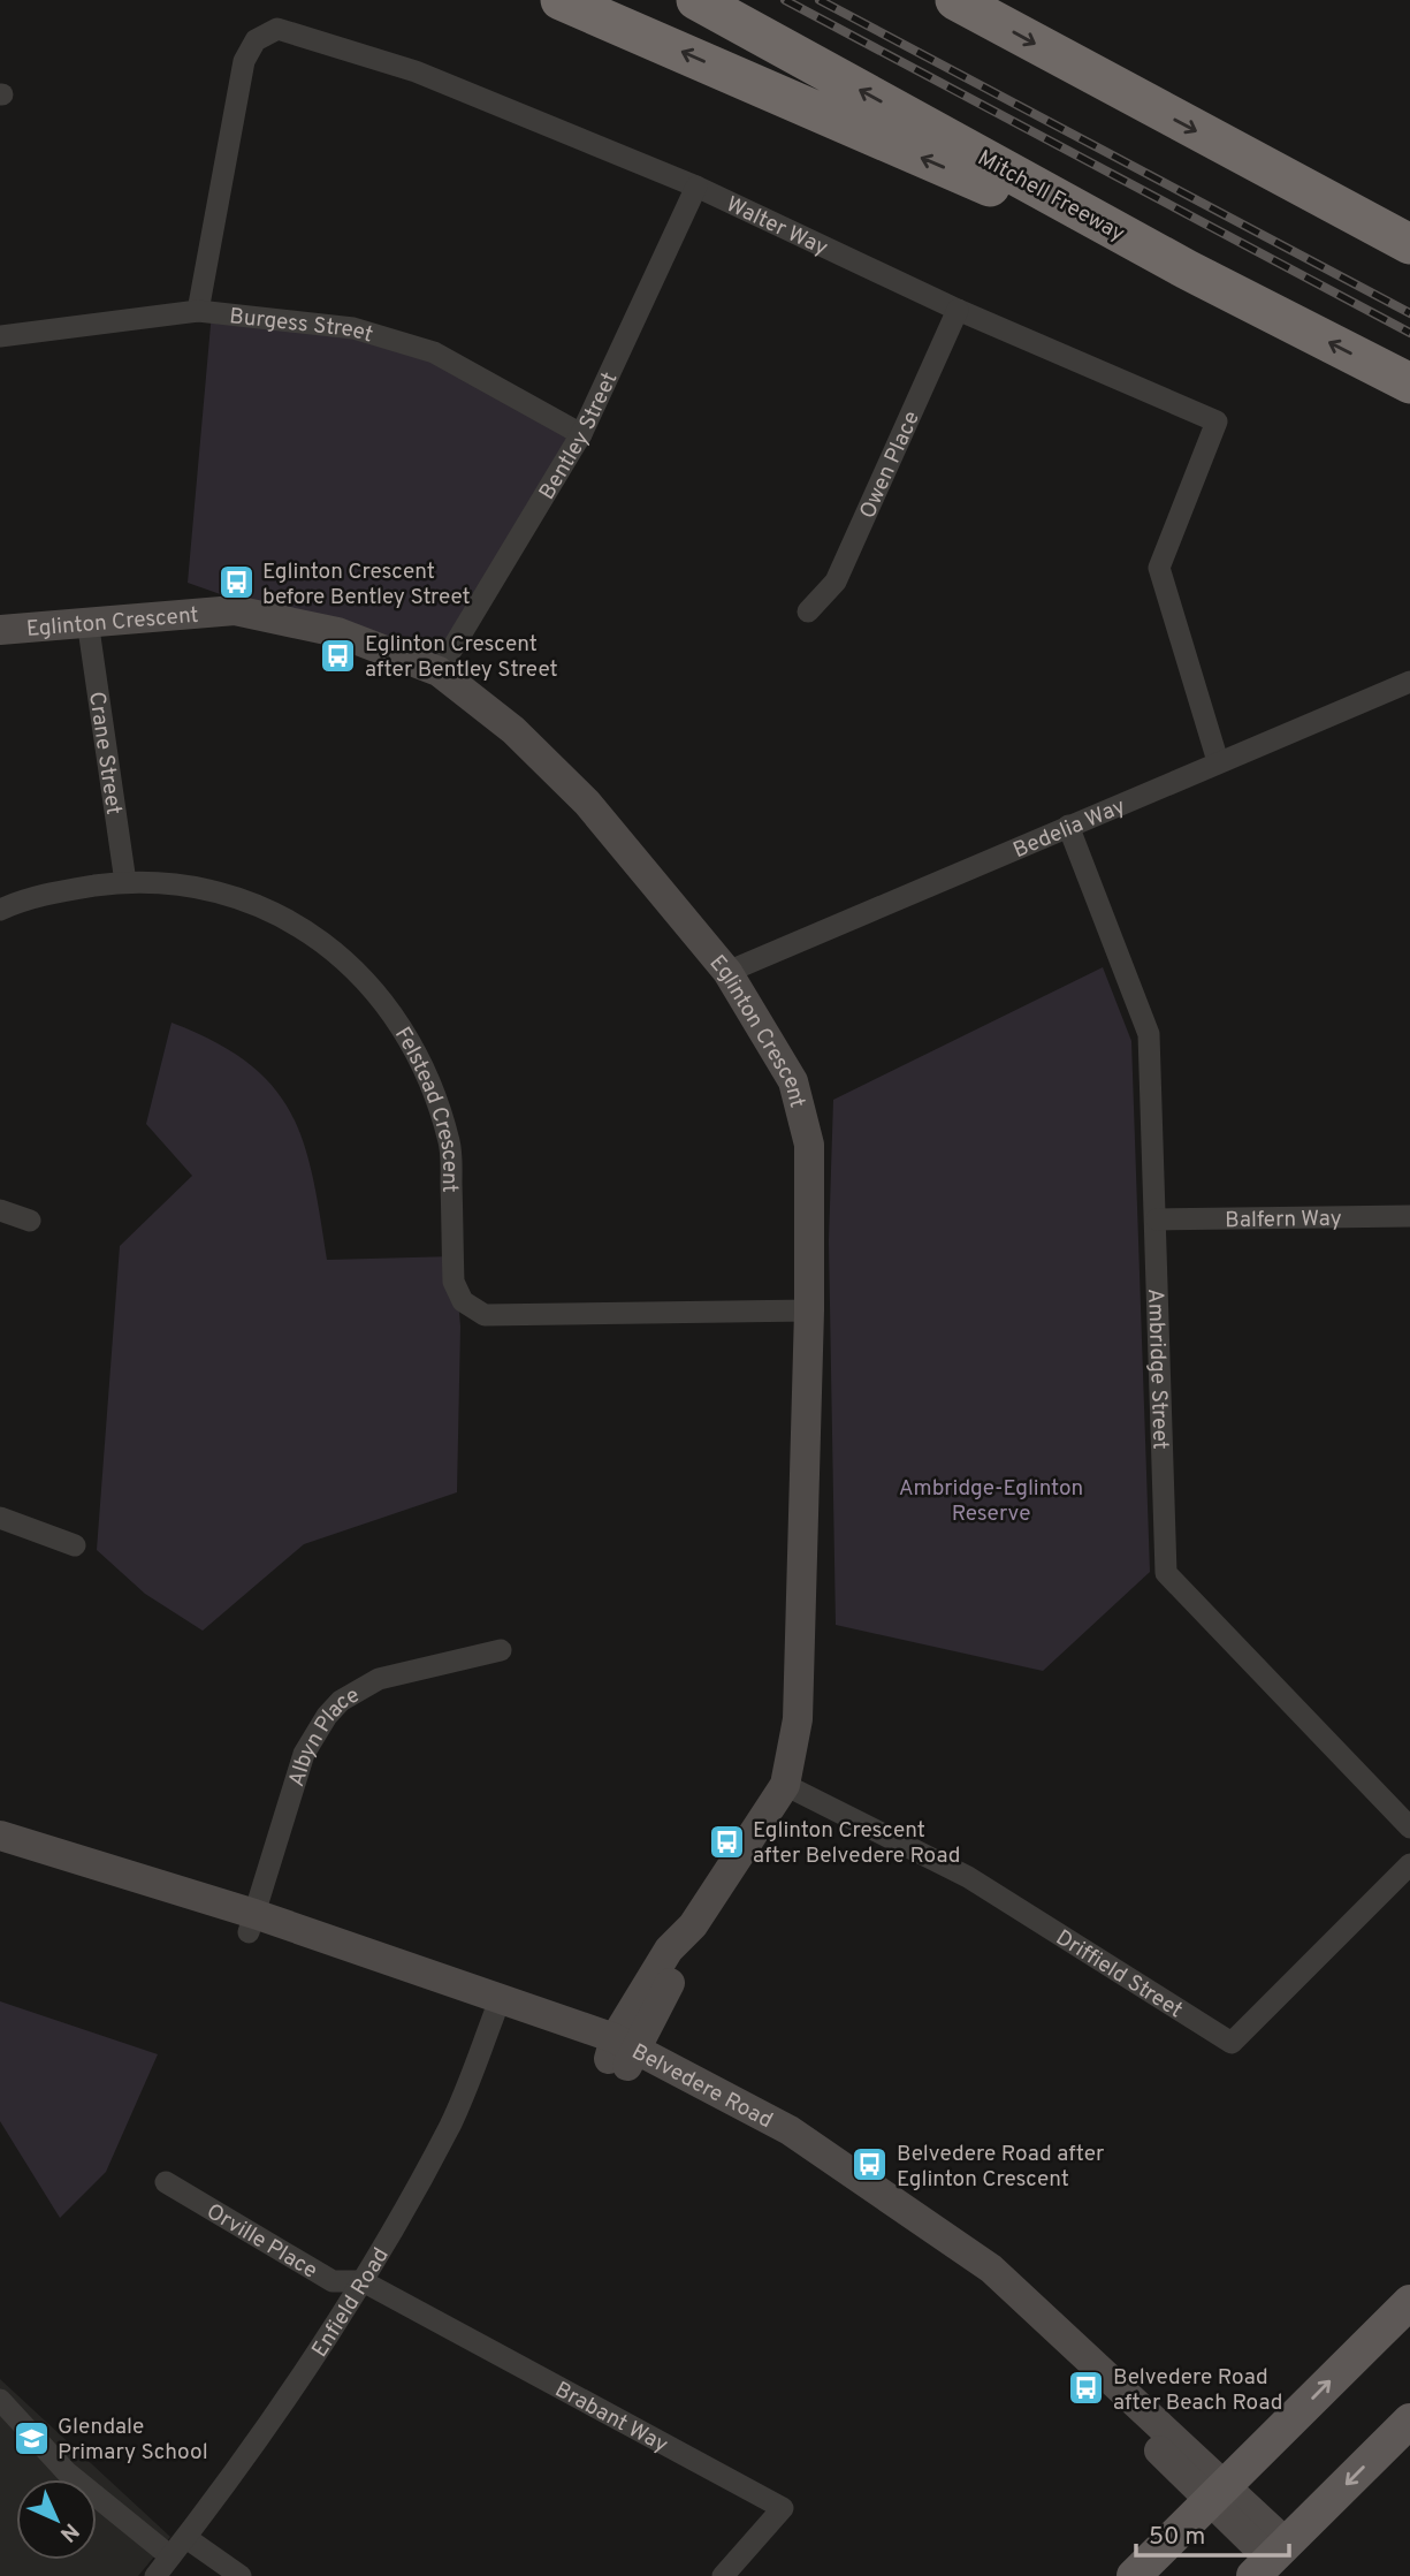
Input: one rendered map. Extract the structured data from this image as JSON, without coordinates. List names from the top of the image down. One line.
{"streets":{"highway":["Mitchell Freeway"],"street":["Walter Way","Burgess Street","Bentley Street","Owen Place","Eglinton Crescent","Crane Street","Bedelia Way","Felstead Crescent","Balfern Way","Ambridge Street","Albyn Place","Driffield Street","Belvedere Road","Orville Place","Enfield Road","Brabant Way"]},"crossings":[["Walter Way","Burgess Street"],["Walter Way","Bentley Street"],["Walter Way","Owen Place"],["Walter Way","Bedelia Way"],["Burgess Street","Bentley Street"],["Bentley Street","Eglinton Crescent"],["Eglinton Crescent","Crane Street"],["Eglinton Crescent","Bedelia Way"],["Eglinton Crescent","Felstead Crescent"],["Eglinton Crescent","Driffield Street"],["Eglinton Crescent","Belvedere Road"],["Crane Street","Felstead Crescent"],["Bedelia Way","Ambridge Street"],["Balfern Way","Ambridge Street"],["Albyn Place","Belvedere Road"],["Belvedere Road","Enfield Road"],["Orville Place","Enfield Road"],["Orville Place","Brabant Way"],["Enfield Road","Brabant Way"]],"parks":["Ambridge-Eglinton Reserve"],"places":{"bus stop":["Eglinton Crescent before Bentley Street","Eglinton Crescent after Bentley Street","Eglinton Crescent after Belvedere Road","Belvedere Road after Eglinton Crescent","Belvedere Road after Beach Road"],"school or university":["Glendale Primary School"]},"scale_bar":"50 m","north":"bottom right"}
